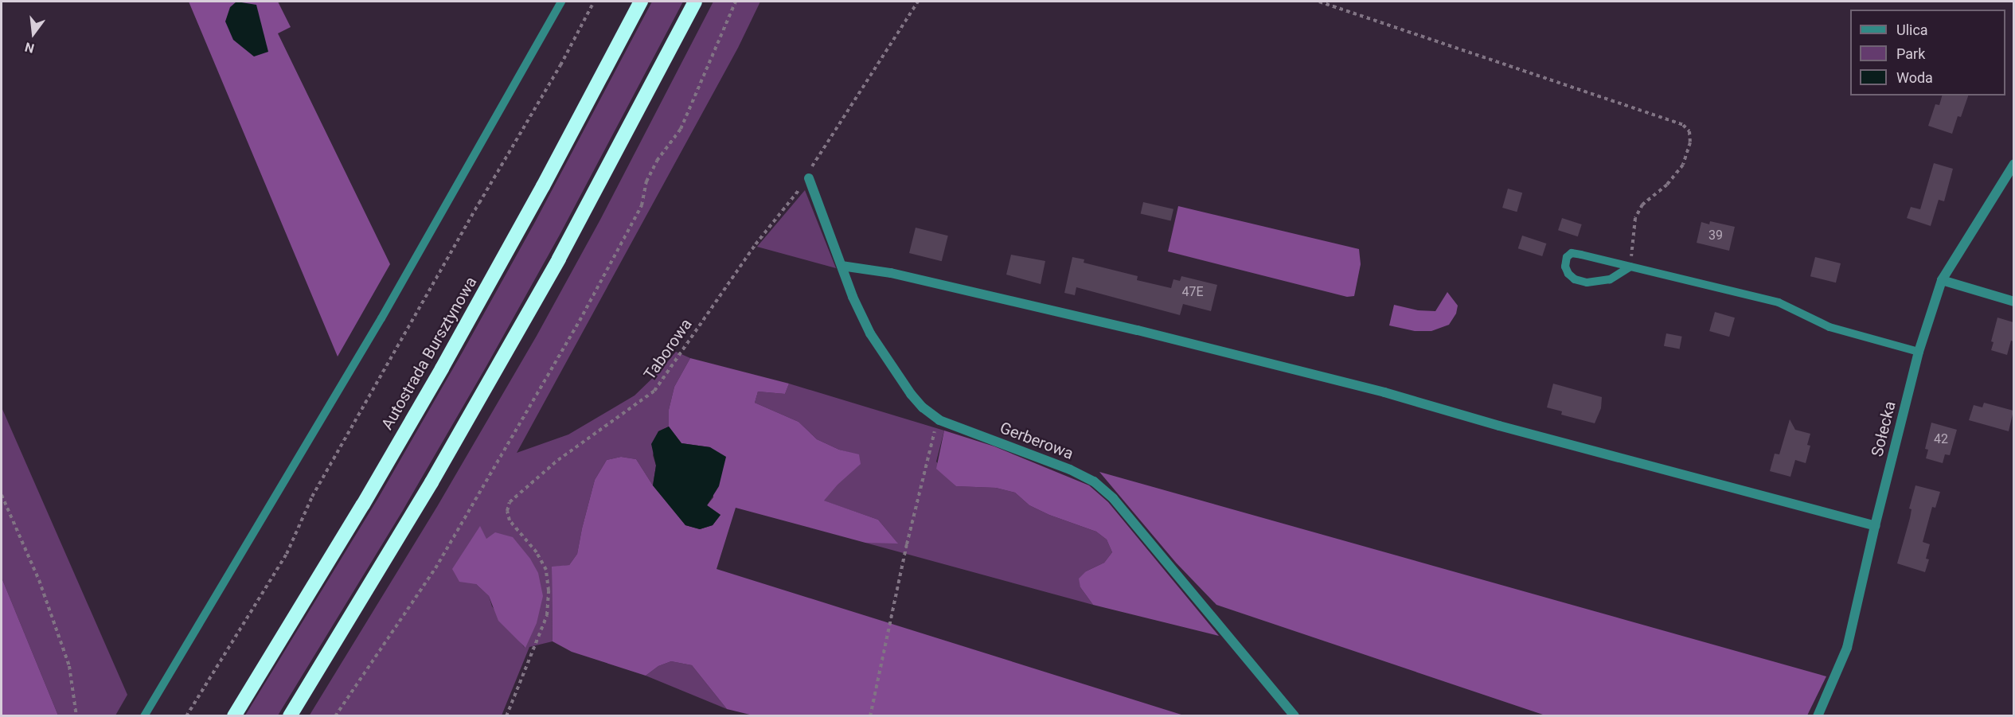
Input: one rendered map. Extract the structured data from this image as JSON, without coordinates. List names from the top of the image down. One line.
{"streets":{"highway":["Autostrada Bursztynowa"],"street":["Sołecka","Gerberowa"],"path":["Taborowa"]},"crossings":[["Taborowa","Gerberowa"]],"house_numbers":["39","47E","42"],"legend":["Ulica","Park","Woda"],"north":"bottom"}
